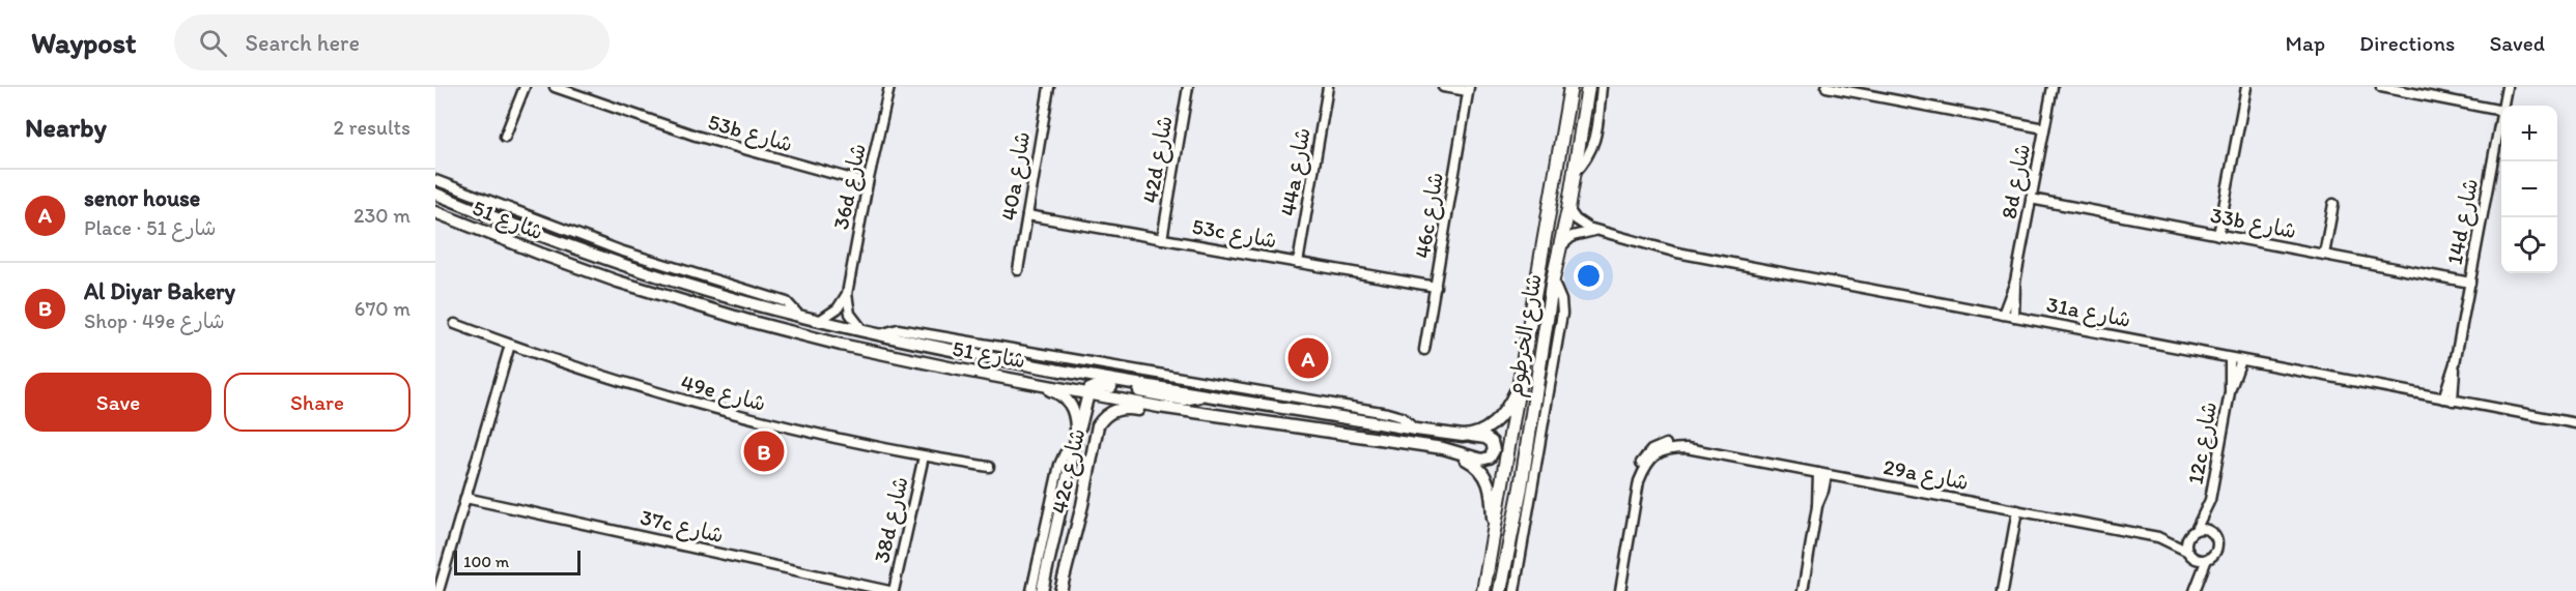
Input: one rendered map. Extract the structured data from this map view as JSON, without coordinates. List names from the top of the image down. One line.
{"streets":{"main road":["شارع الخرطوم"],"street":["53b شارع","42d شارع","44a شارع","40a شارع","8d شارع","36d شارع","46c شارع","شارع 51","14d شارع","33b شارع","53c شارع","31a شارع","49e شارع","12c شارع","42c شارع","29a شارع","38d شارع","37c شارع"]},"crossings":[["53b شارع","36d شارع"],["42d شارع","53c شارع"],["44a شارع","53c شارع"],["40a شارع","53c شارع"],["8d شارع","33b شارع"],["8d شارع","31a شارع"],["36d شارع","شارع 51"],["46c شارع","53c شارع"],["شارع 51","شارع الخرطوم"],["شارع 51","42c شارع"],["14d شارع","33b شارع"],["14d شارع","31a شارع"],["31a شارع","شارع الخرطوم"],["31a شارع","12c شارع"],["49e شارع","38d شارع"],["12c شارع","29a شارع"],["38d شارع","37c شارع"]],"scale_bar":"100 m","page":{"header":"Waypost","search":"Search here","nav":["Map","Directions","Saved"],"heading":["Nearby","2 results"],"map_buttons":["+","−"],"list":[{"mark":"A","name":"senor house","note":"Place · شارع 51","value":"230 m"},{"mark":"B","name":"Al Diyar Bakery","note":"Shop · 49e شارع","value":"670 m"}],"pins":["A","B"],"buttons":["Save","Share"],"scale":"100 m"}}
